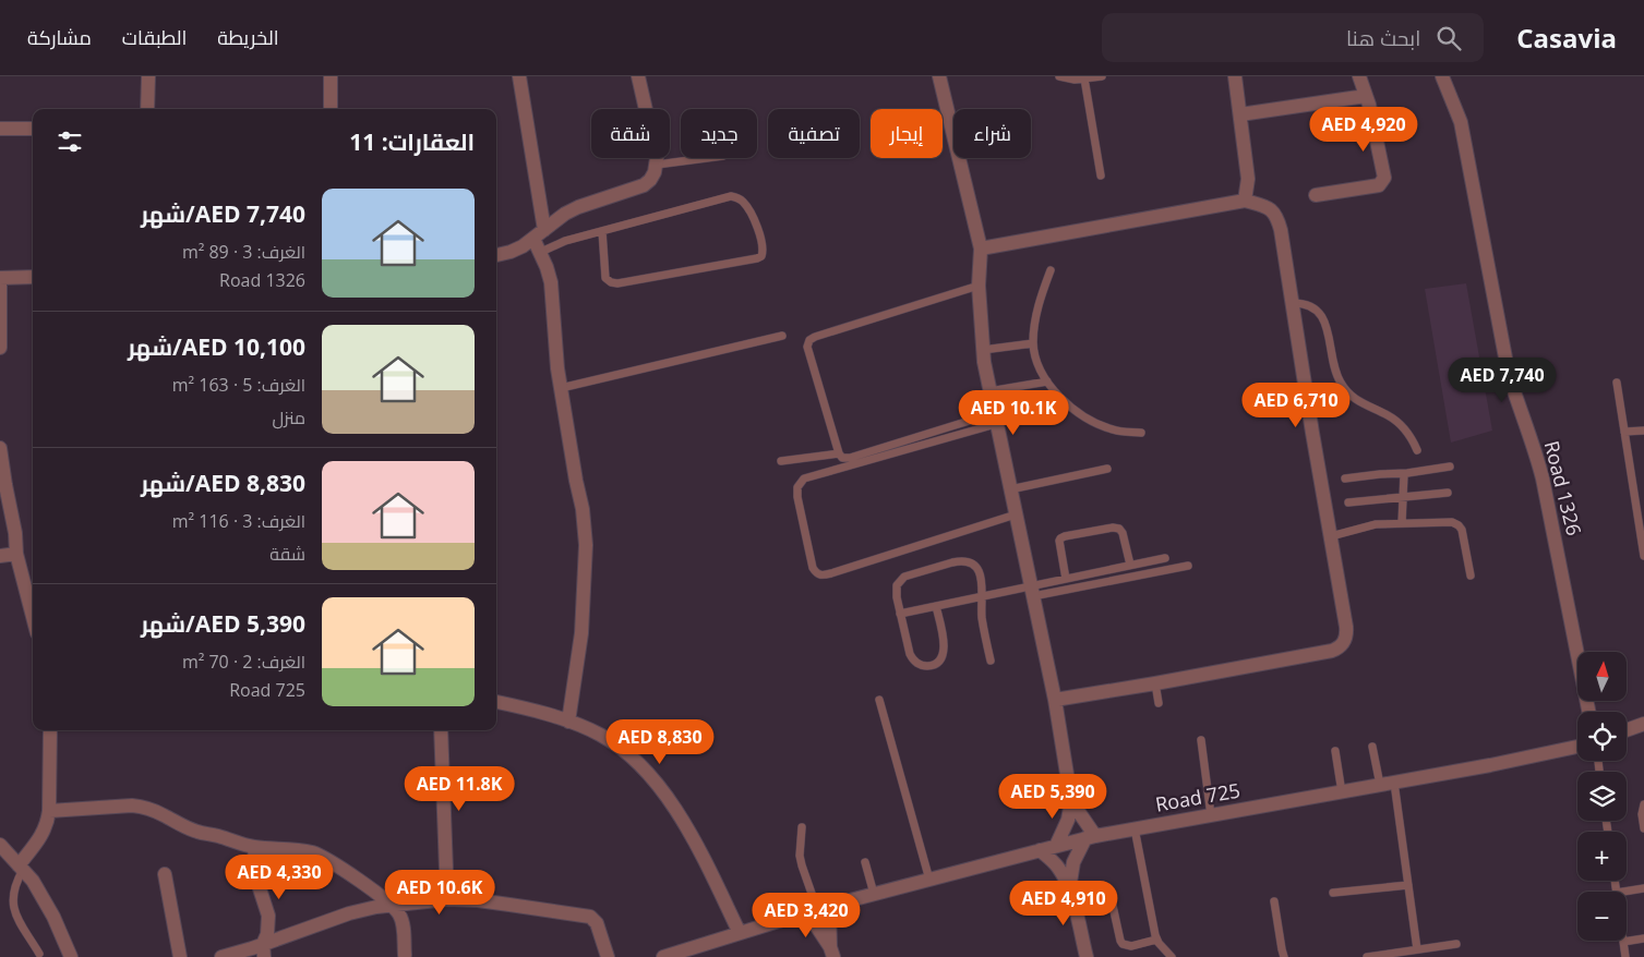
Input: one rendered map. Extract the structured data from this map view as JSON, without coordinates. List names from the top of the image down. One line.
{"streets":{"street":["Road 1326","Road 725"]},"north":"top","page":{"header":"Casavia","search":"ابحث هنا","nav":["الخريطة","الطبقات","مشاركة"],"price":["AED 4,920","AED 7,740","AED 6,710","AED 10.1K","AED 8,830","AED 11.8K","AED 5,390","AED 4,330","AED 10.6K","AED 4,910","AED 3,420"],"chip":["شراء","إيجار","تصفية","جديد","شقة"],"heading":"العقارات: 11","list":[{"name":"AED 7,740/شهر","note":"الغرف: 3 · 89 m² · Road 1326"},{"name":"AED 10,100/شهر","note":"الغرف: 5 · 163 m² · منزل"},{"name":"AED 8,830/شهر","note":"الغرف: 3 · 116 m² · شقة"},{"name":"AED 5,390/شهر","note":"الغرف: 2 · 70 m² · Road 725"}],"map_buttons":["+","−"]}}
